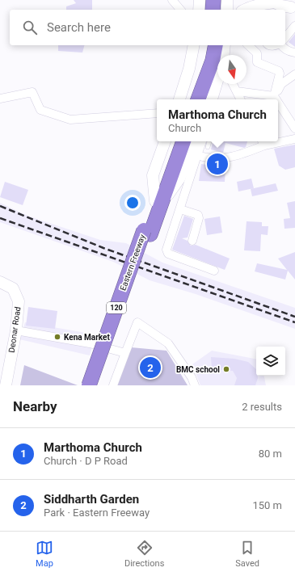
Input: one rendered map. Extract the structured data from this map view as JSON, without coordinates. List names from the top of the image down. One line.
{"streets":{"highway":["Eastern Freeway","120"],"main road":["Deonar Road"]},"places":["Kena Market","BMC school"],"north":"bottom","page":{"search":"Search here","popup":["Marthoma Church","Church"],"pins":["1","2"],"heading":["Nearby","2 results"],"list":[{"mark":"1","name":"Marthoma Church","note":"Church · D P Road","value":"80 m"},{"mark":"2","name":"Siddharth Garden","note":"Park · Eastern Freeway","value":"150 m"}],"nav":["Map","Directions","Saved"]}}
